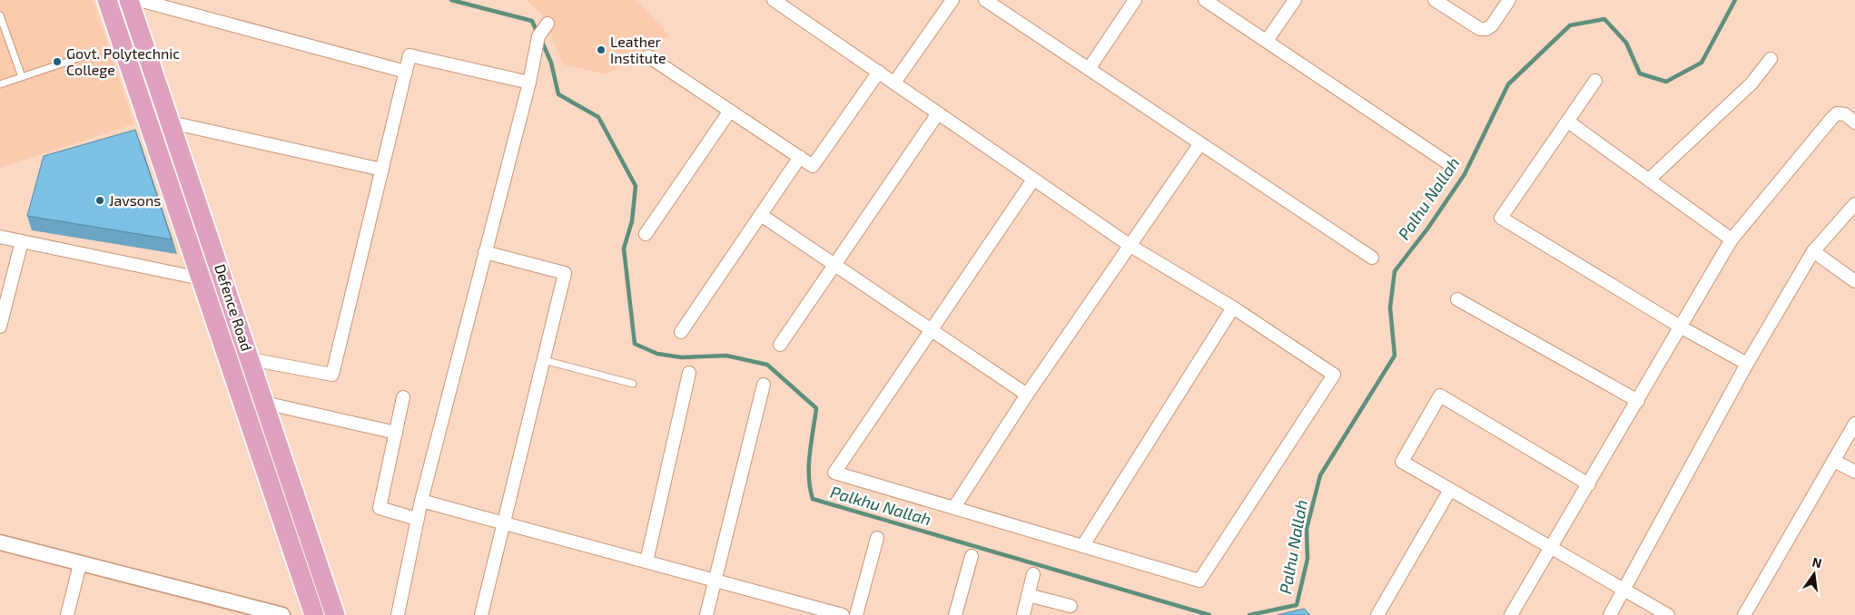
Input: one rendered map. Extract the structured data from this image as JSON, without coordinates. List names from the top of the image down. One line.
{"streets":{"main road":["Defence Road"]},"water":["Palhu Nallah","Palkhu Nallah"],"places":["Leather Institute","Govt. Polytechnic College","Javsons"],"north":"top"}
